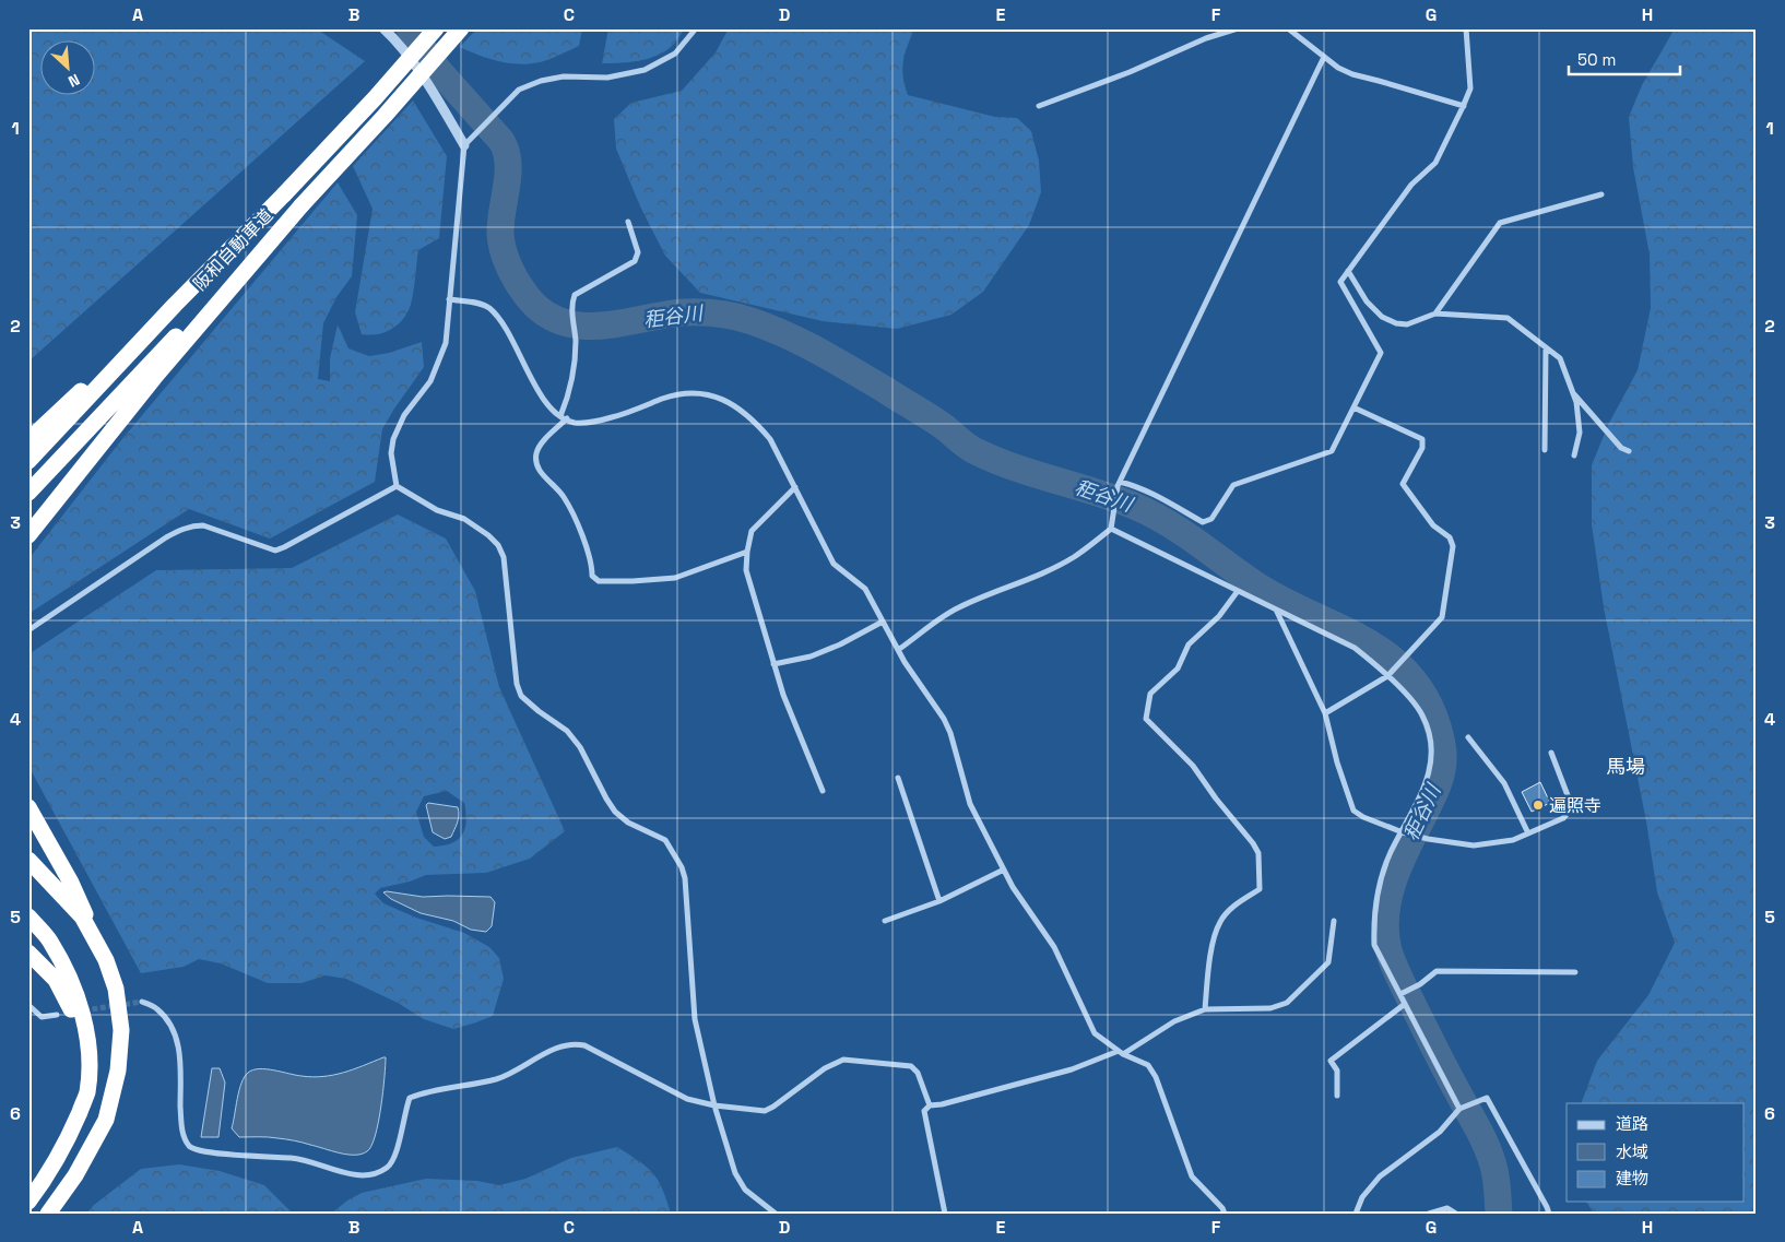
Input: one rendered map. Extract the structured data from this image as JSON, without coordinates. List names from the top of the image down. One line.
{"streets":{"highway":["阪和自動車道"]},"districts":["馬場"],"water":["秬谷川"],"places":["遍照寺"],"legend":["道路","水域","建物"],"scale_bar":"50 m","north":"bottom right","grid":{"columns":["A","B","C","D","E","F","G","H"],"rows":["1","2","3","4","5","6"]}}
